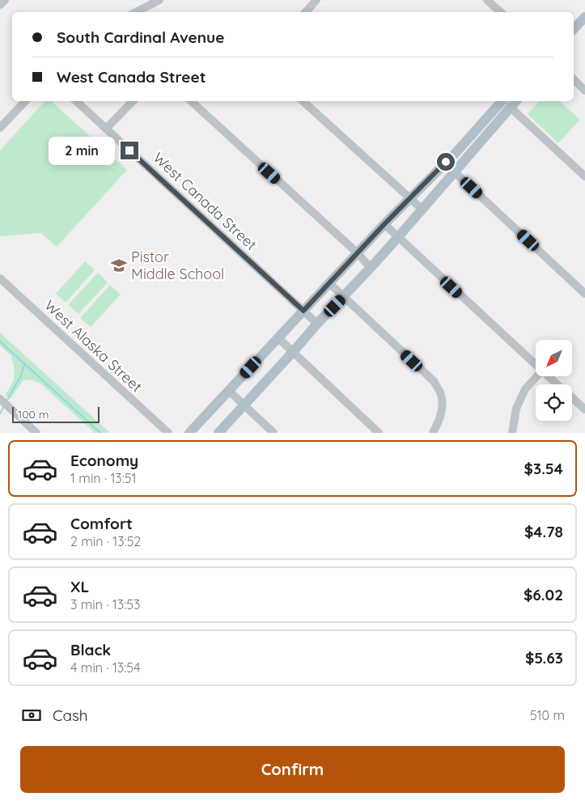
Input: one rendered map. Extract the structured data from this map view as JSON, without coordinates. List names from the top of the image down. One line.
{"streets":{"street":["West Canada Street","West Alaska Street"]},"places":{"school or university":["Pistor Middle School"]},"scale_bar":"100 m","north":"bottom left","page":{"banner":["South Cardinal Avenue","West Canada Street"],"bubble":"2 min","scale":"100 m","list":[{"name":"Economy","note":"1 min · 13:51","value":"$3.54"},{"name":"Comfort","note":"2 min · 13:52","value":"$4.78"},{"name":"XL","note":"3 min · 13:53","value":"$6.02"},{"name":"Black","note":"4 min · 13:54","value":"$5.63"}],"pay":["Cash","510 m"],"buttons":"Confirm"}}
